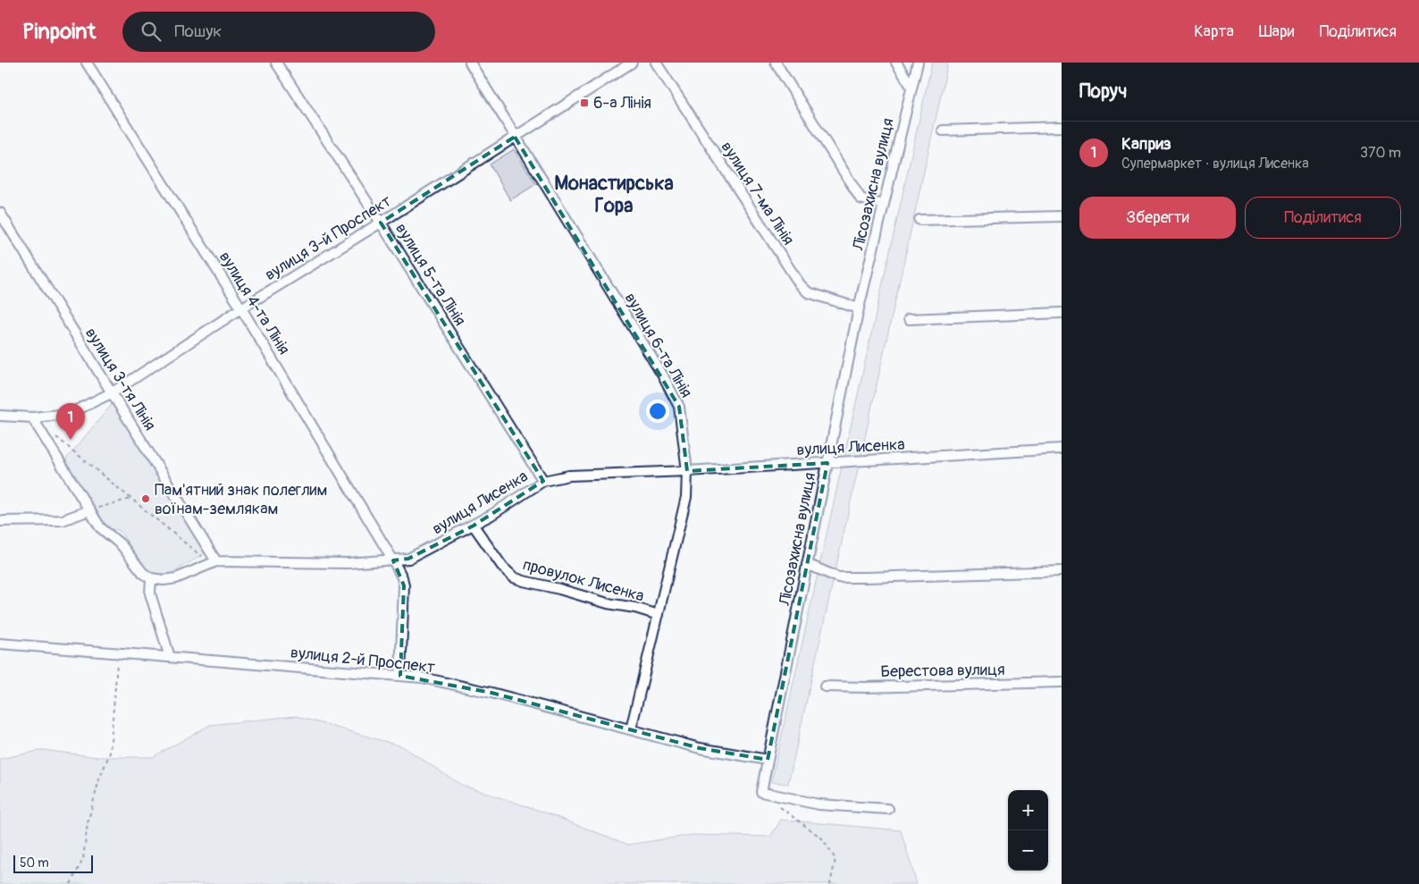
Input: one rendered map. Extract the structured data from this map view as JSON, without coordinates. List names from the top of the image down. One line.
{"streets":{"street":["Лісозахисна вулиця","вулиця 7-ма Лінія","вулиця 3-й Проспект","вулиця 5-та Лінія","вулиця 4-та Лінія","вулиця 6-та Лінія","вулиця 3-тя Лінія","вулиця Лисенка","провулок Лисенка","вулиця 2-й Проспект","Берестова вулиця"]},"crossings":[["Лісозахисна вулиця","вулиця 7-ма Лінія"],["Лісозахисна вулиця","вулиця Лисенка"],["Лісозахисна вулиця","вулиця 2-й Проспект"],["вулиця 3-й Проспект","вулиця 5-та Лінія"],["вулиця 3-й Проспект","вулиця 4-та Лінія"],["вулиця 3-й Проспект","вулиця 6-та Лінія"],["вулиця 3-й Проспект","вулиця 3-тя Лінія"],["вулиця 5-та Лінія","вулиця Лисенка"],["вулиця 4-та Лінія","вулиця Лисенка"],["вулиця 4-та Лінія","вулиця 2-й Проспект"],["вулиця 6-та Лінія","вулиця Лисенка"],["вулиця 6-та Лінія","провулок Лисенка"],["вулиця 6-та Лінія","вулиця 2-й Проспект"],["вулиця 3-тя Лінія","вулиця Лисенка"],["вулиця Лисенка","провулок Лисенка"]],"districts":["Монастирська Гора"],"places":{"transit":["6-а Лінія"],"other":["Пам'ятний знак полеглим воїнам-землякам"]},"scale_bar":"50 m","page":{"header":"Pinpoint","search":"Пошук","nav":["Карта","Шари","Поділитися"],"heading":"Поруч","list":[{"mark":"1","name":"Каприз","note":"Супермаркет · вулиця Лисенка","value":"370 m"}],"buttons":["Зберегти","Поділитися"],"pins":"1","map_buttons":["+","−"],"scale":"50 m"}}
